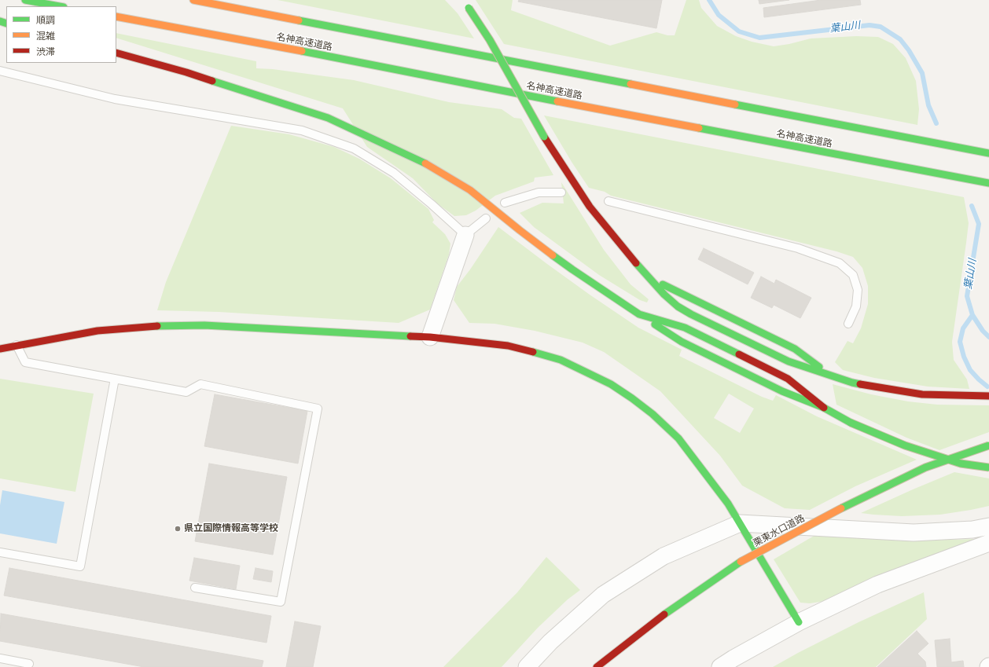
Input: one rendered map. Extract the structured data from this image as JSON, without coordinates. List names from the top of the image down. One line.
{"streets":{"main road":["名神高速道路","栗東水口道路"]},"water":["葉山川"],"places":["県立国際情報高等学校"],"legend":["順調","混雑","渋滞"]}
